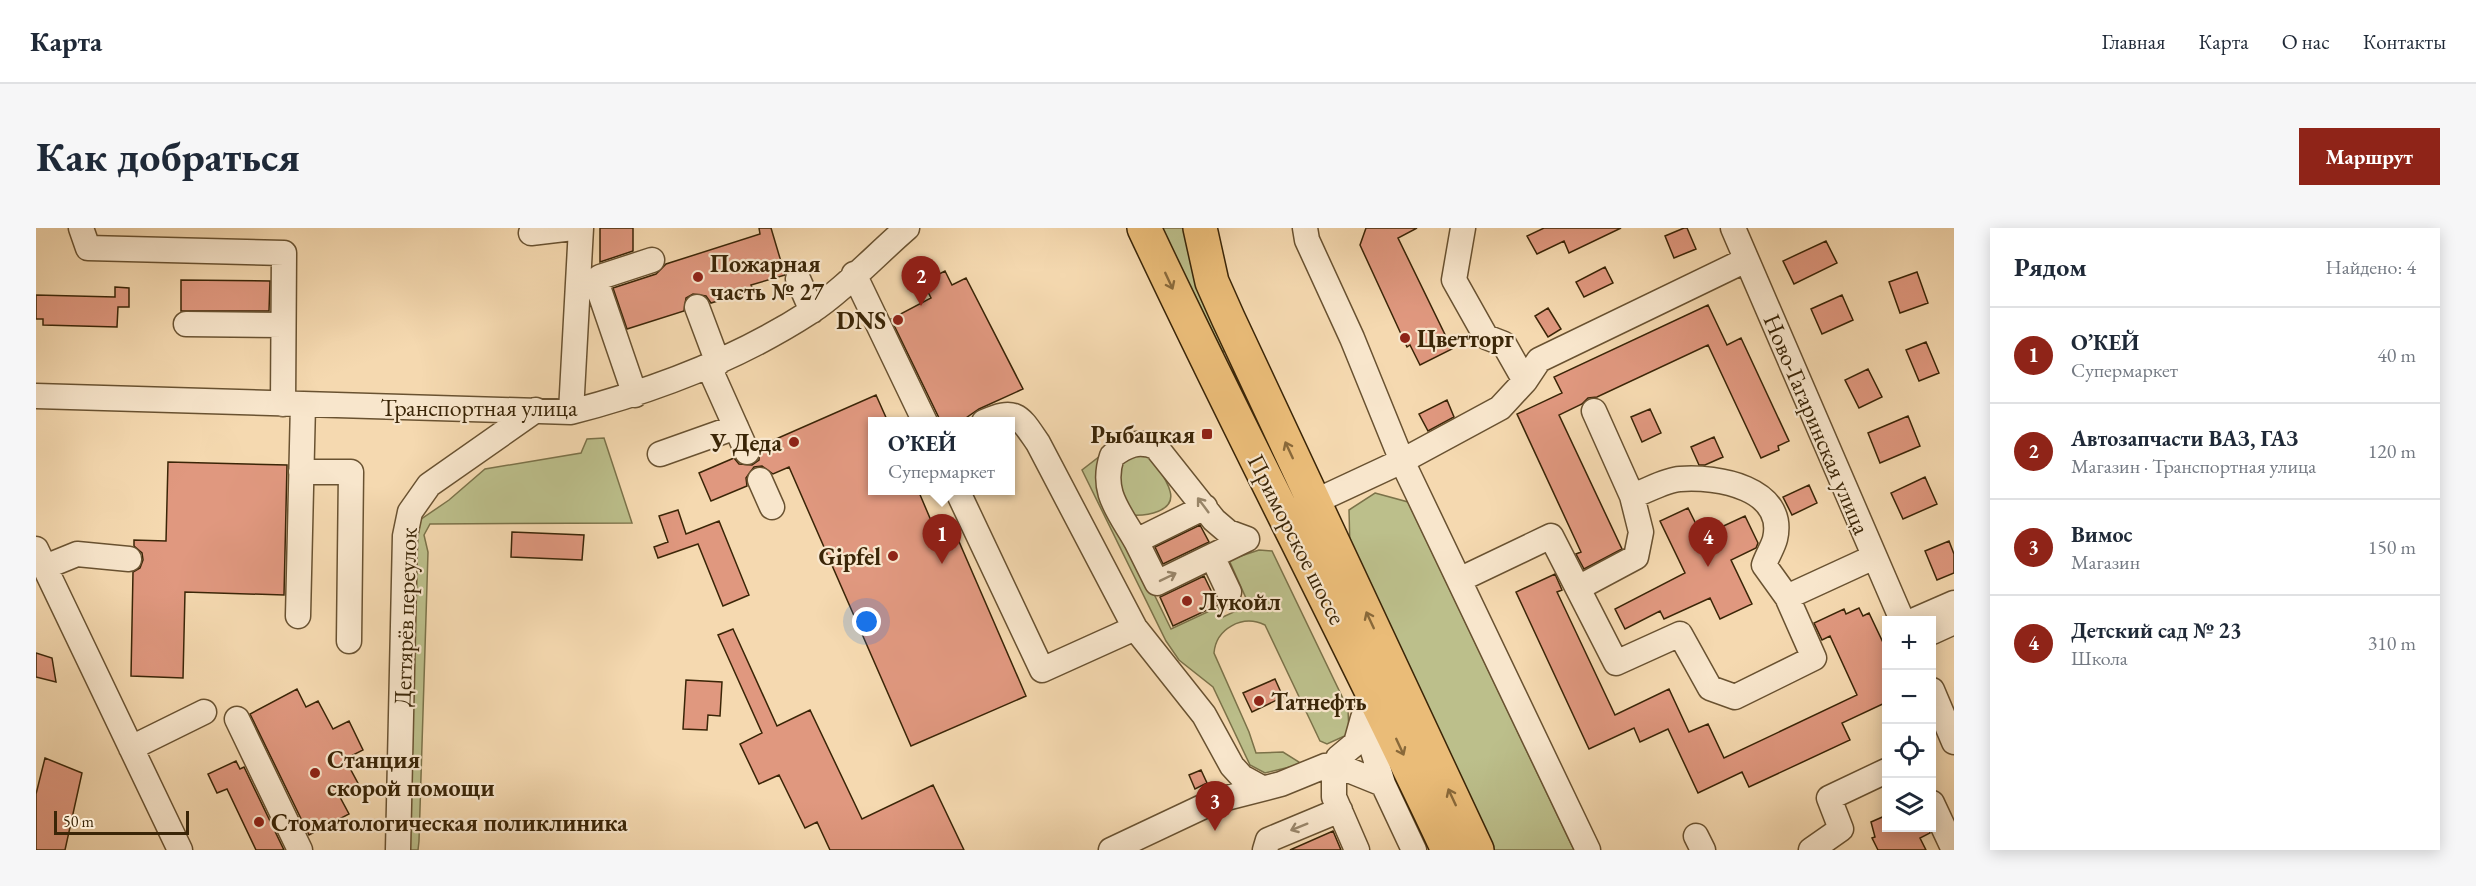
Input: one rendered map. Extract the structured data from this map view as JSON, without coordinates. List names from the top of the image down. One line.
{"streets":{"highway":["Приморское шоссе"],"street":["Транспортная улица","Ново-Гагаринская улица","Дегтярёв переулок"]},"crossings":[["Транспортная улица","Дегтярёв переулок"]],"places":{"other":["Пожарная часть № 27","DNS","Цветторг","У Деда","Gipfel","Лукойл","Татнефть","Станция скорой помощи","Стоматологическая поликлиника"],"transit":["Рыбацкая"]},"scale_bar":"50 m","page":{"header":"Карта","nav":["Главная","Карта","О нас","Контакты"],"buttons":"Маршрут","title":"Как добраться","heading":["Рядом","Найдено: 4"],"pins":["2","1","4","3"],"list":[{"mark":"1","name":"О’КЕЙ","note":"Супермаркет","value":"40 m"},{"mark":"2","name":"Автозапчасти ВАЗ, ГАЗ","note":"Магазин · Транспортная улица","value":"120 m"},{"mark":"3","name":"Вимос","note":"Магазин","value":"150 m"},{"mark":"4","name":"Детский сад № 23","note":"Школа","value":"310 m"}],"popup":["О’КЕЙ","Супермаркет"],"map_buttons":["+","−"],"scale":"50 m"}}
